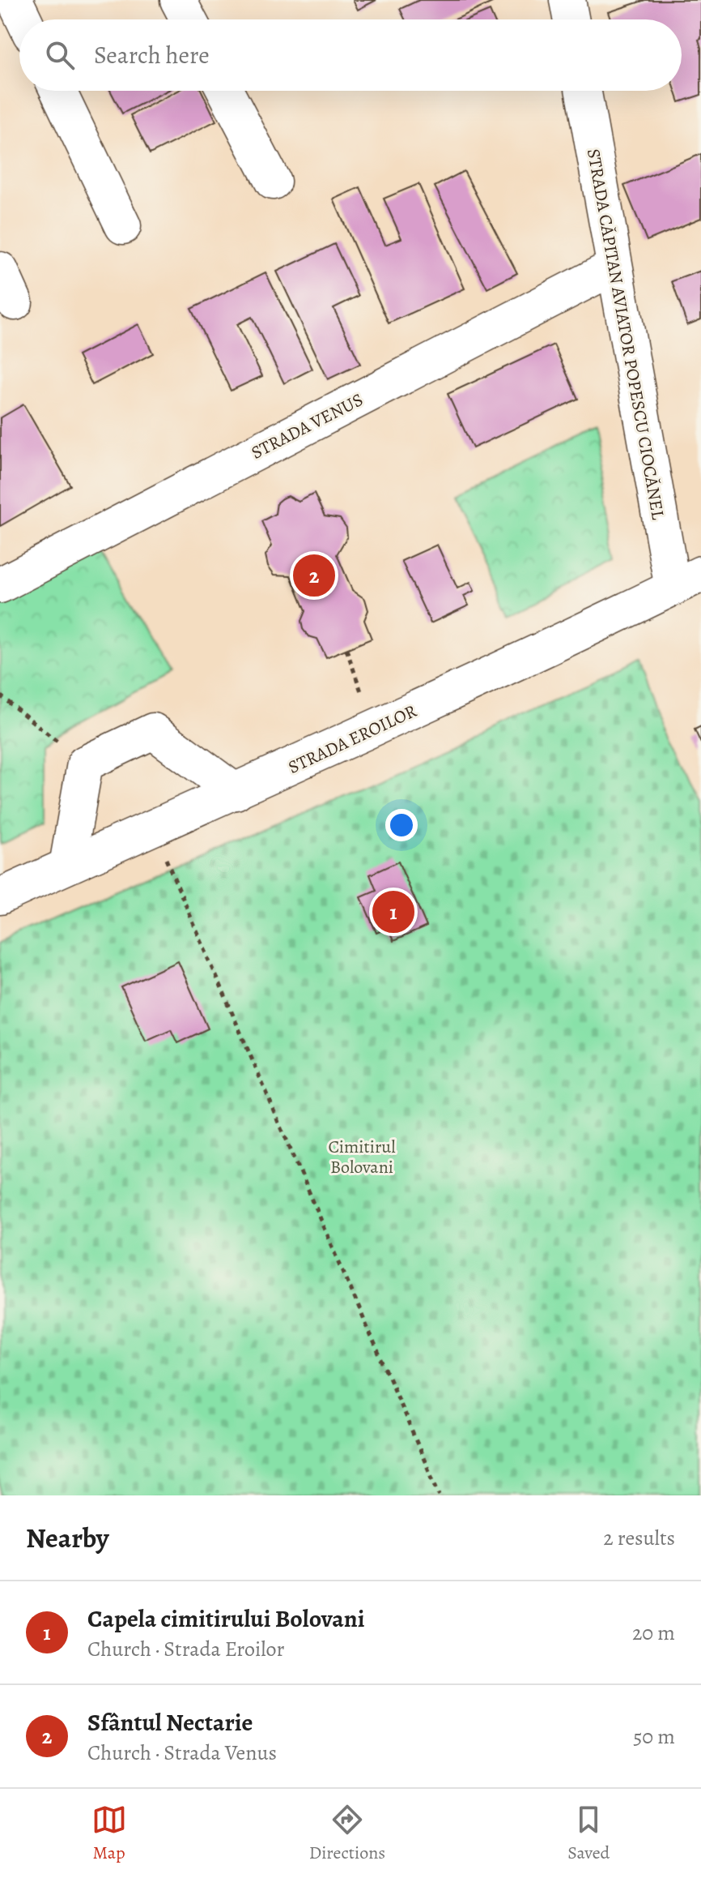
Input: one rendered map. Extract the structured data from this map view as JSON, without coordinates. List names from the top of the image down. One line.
{"streets":{"street":["STRADA CĂPITAN AVIATOR POPESCU CIOCĂNEL","STRADA VENUS","STRADA EROILOR"]},"crossings":[["STRADA CĂPITAN AVIATOR POPESCU CIOCĂNEL","STRADA VENUS"],["STRADA CĂPITAN AVIATOR POPESCU CIOCĂNEL","STRADA EROILOR"]],"parks":["Cimitirul Bolovani"],"page":{"search":"Search here","pins":["2","1"],"heading":["Nearby","2 results"],"list":[{"mark":"1","name":"Capela cimitirului Bolovani","note":"Church · Strada Eroilor","value":"20 m"},{"mark":"2","name":"Sfântul Nectarie","note":"Church · Strada Venus","value":"50 m"}],"nav":["Map","Directions","Saved"]}}
